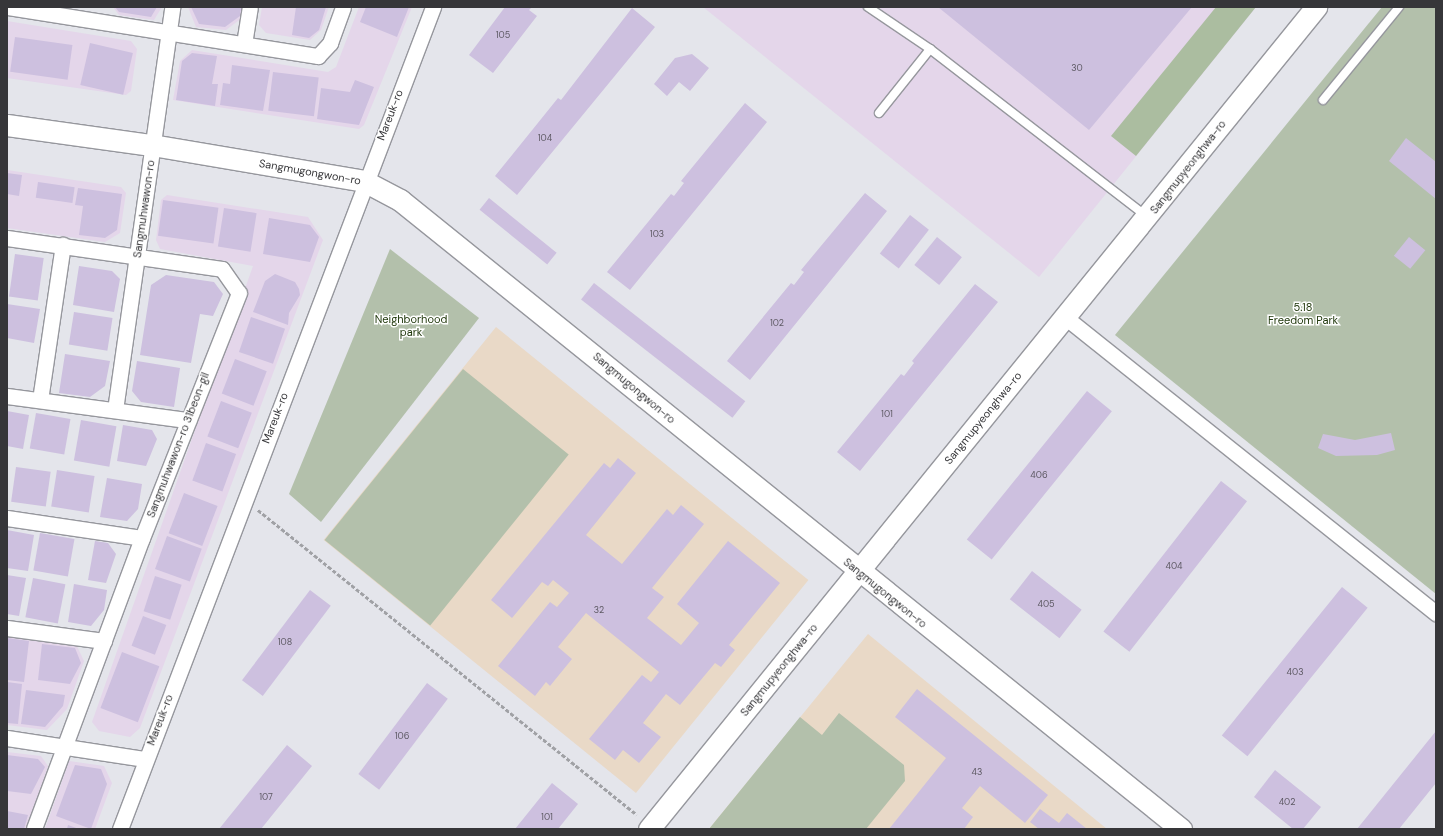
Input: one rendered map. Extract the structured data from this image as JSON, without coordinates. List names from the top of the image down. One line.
{"streets":{"street":["Mareuk-ro","Sangmupyeonghwa-ro","Sangmugongwon-ro","Sangmuhwawon-ro","Sangmuhwawon-ro 31beon-gil"]},"crossings":[["Mareuk-ro","Sangmugongwon-ro"],["Sangmupyeonghwa-ro","Sangmugongwon-ro"],["Sangmugongwon-ro","Sangmuhwawon-ro"],["Sangmuhwawon-ro","Sangmuhwawon-ro 31beon-gil"]],"parks":["5.18 Freedom Park","Neighborhood park"],"house_numbers":["105","30","104","103","102","101","406","404","405","32","108","403","106","43","107","402","101"]}
